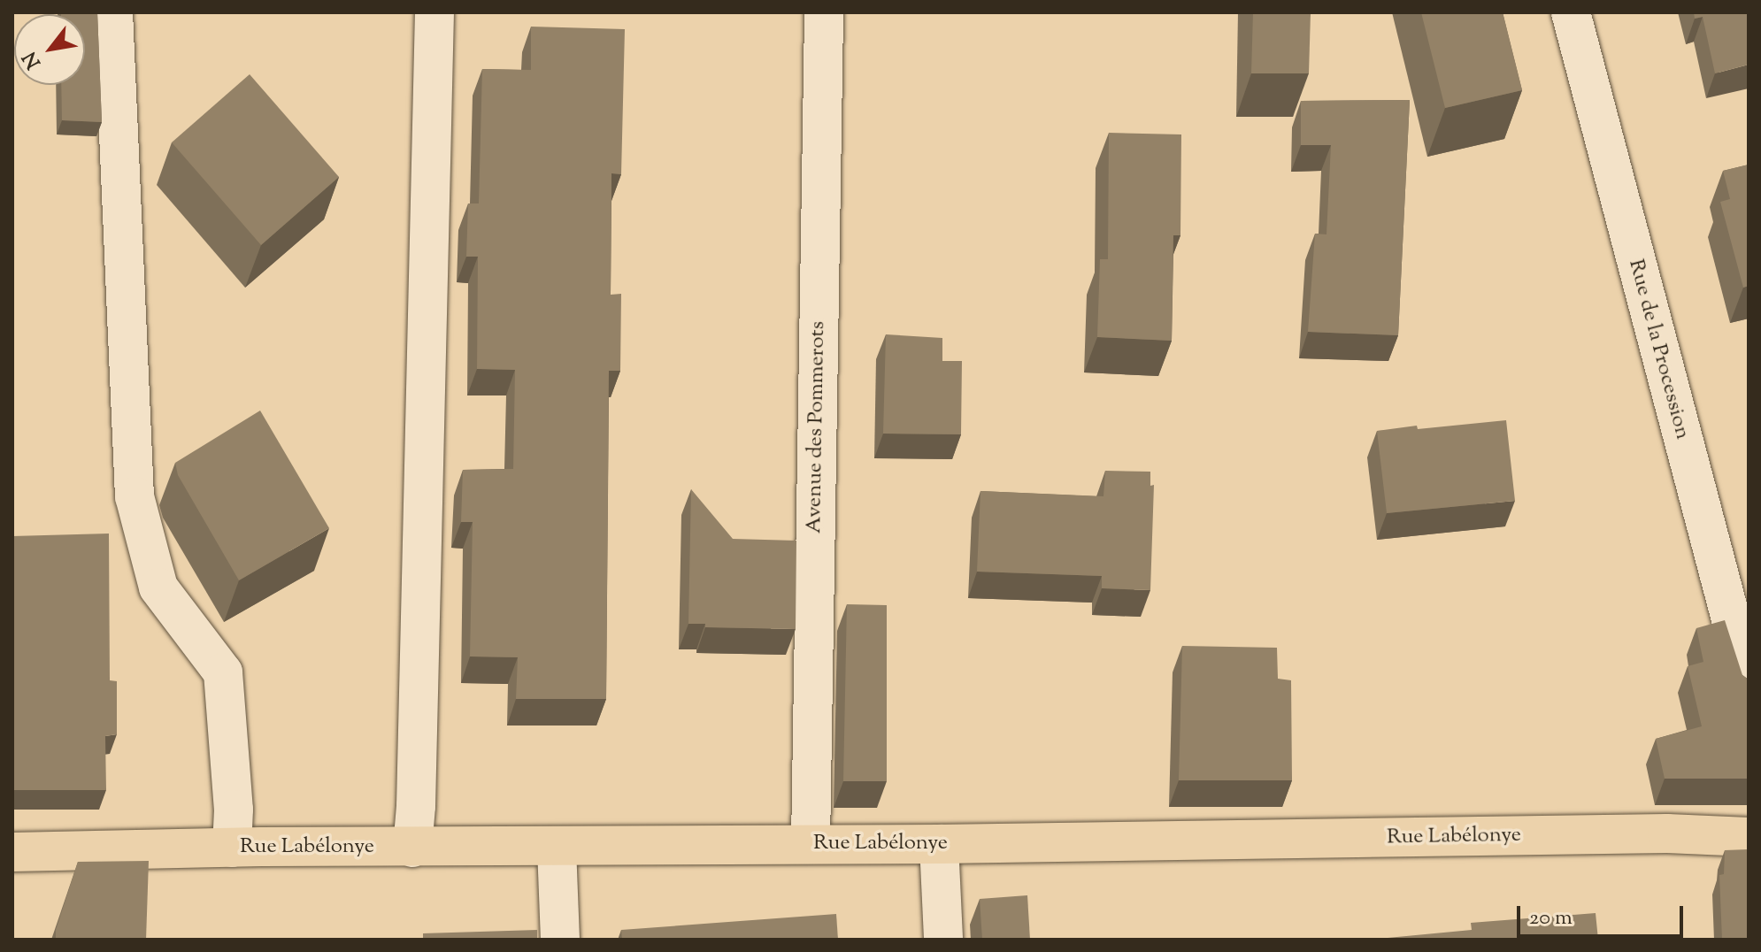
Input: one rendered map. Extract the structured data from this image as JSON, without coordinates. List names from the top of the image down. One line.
{"streets":{"main road":["Rue Labélonye"],"street":["Rue de la Procession","Avenue des Pommerots"]},"crossings":[["Avenue des Pommerots","Rue Labélonye"]],"scale_bar":"20 m","north":"bottom left"}
